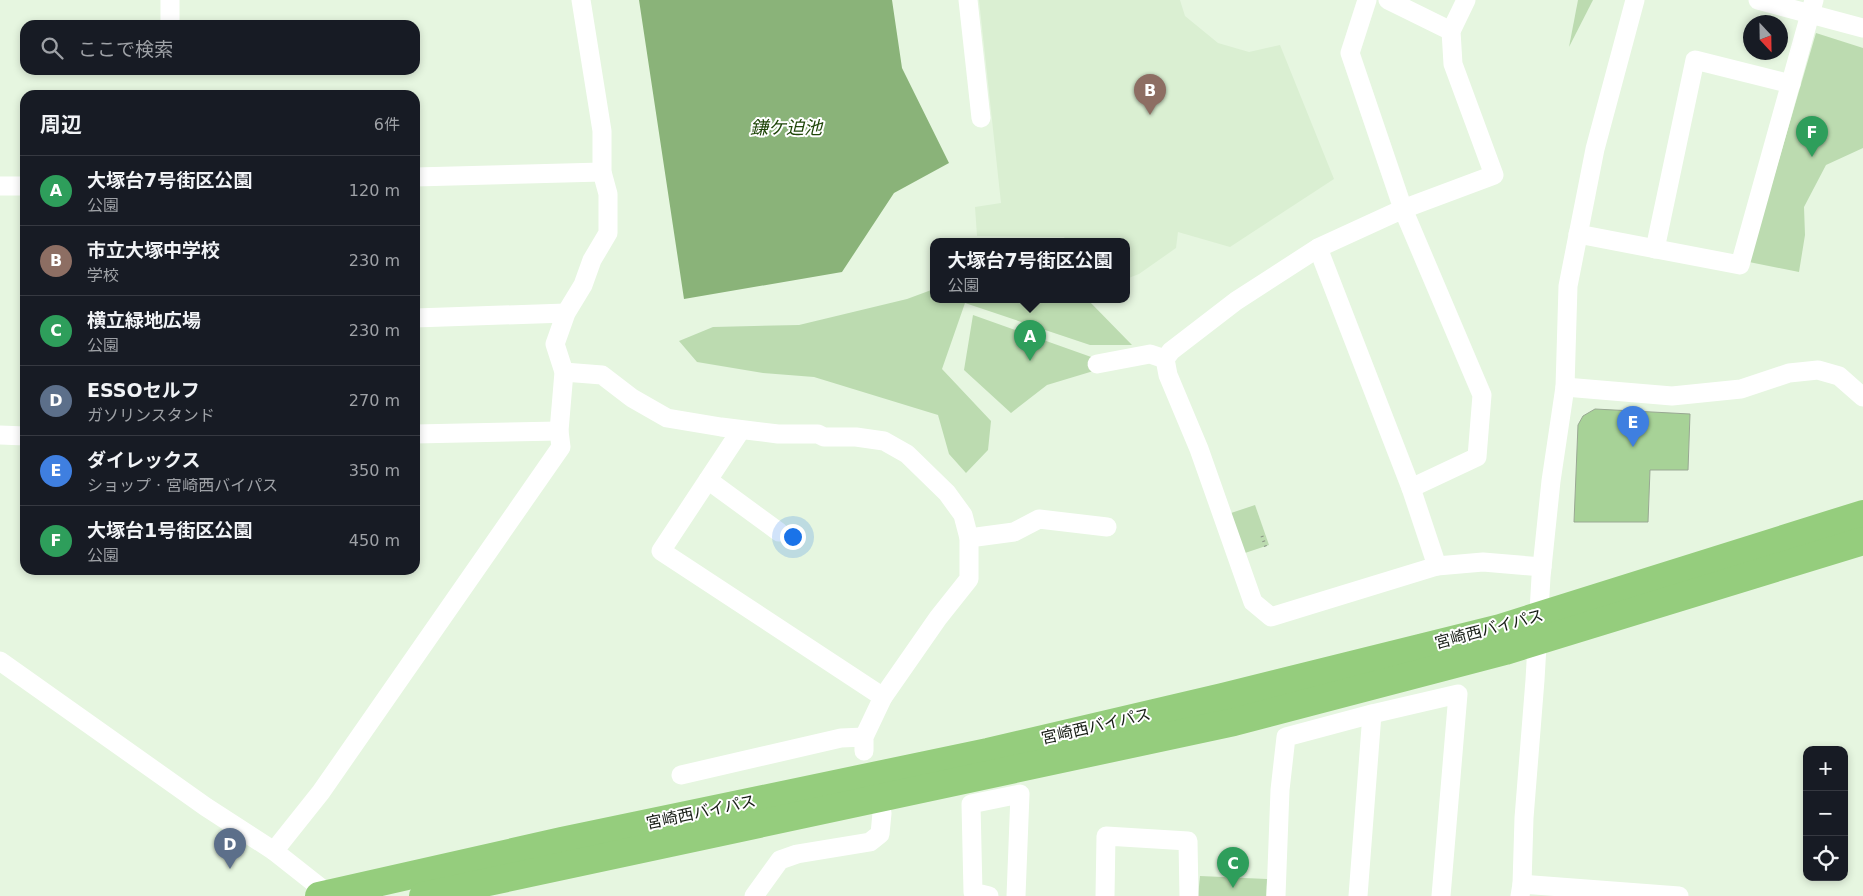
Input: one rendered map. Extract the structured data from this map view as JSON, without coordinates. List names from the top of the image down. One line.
{"streets":{"highway":["宮崎西バイパス"]},"water":["鎌ケ迫池"],"north":"bottom","page":{"search":"ここで検索","pins":["B","F","A","E","D","C"],"heading":["周辺","6件"],"list":[{"mark":"A","name":"大塚台7号街区公園","note":"公園","value":"120 m"},{"mark":"B","name":"市立大塚中学校","note":"学校","value":"230 m"},{"mark":"C","name":"横立緑地広場","note":"公園","value":"230 m"},{"mark":"D","name":"ESSOセルフ","note":"ガソリンスタンド","value":"270 m"},{"mark":"E","name":"ダイレックス","note":"ショップ · 宮崎西バイパス","value":"350 m"},{"mark":"F","name":"大塚台1号街区公園","note":"公園","value":"450 m"}],"popup":["大塚台7号街区公園","公園"],"map_buttons":["+","−"]}}
